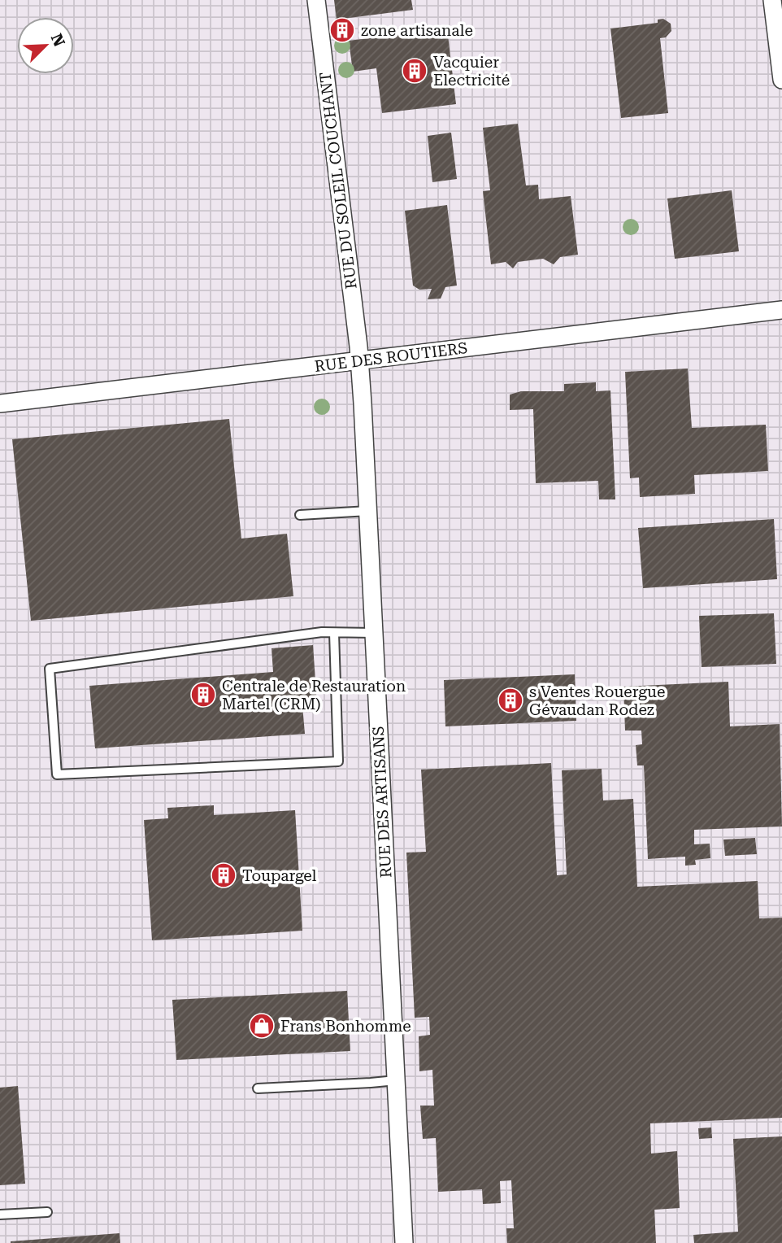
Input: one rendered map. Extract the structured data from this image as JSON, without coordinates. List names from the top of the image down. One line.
{"streets":{"street":["RUE DU SOLEIL COUCHANT","RUE DES ROUTIERS","RUE DES ARTISANS"]},"crossings":[["RUE DU SOLEIL COUCHANT","RUE DES ROUTIERS"],["RUE DU SOLEIL COUCHANT","RUE DES ARTISANS"],["RUE DES ROUTIERS","RUE DES ARTISANS"]],"places":{"building":["zone artisanale","Vacquier Electricité","Centrale de Restauration Martel (CRM)","s Ventes Rouergue Gévaudan Rodez","Toupargel"],"shop":["Frans Bonhomme"]},"north":"top right"}
